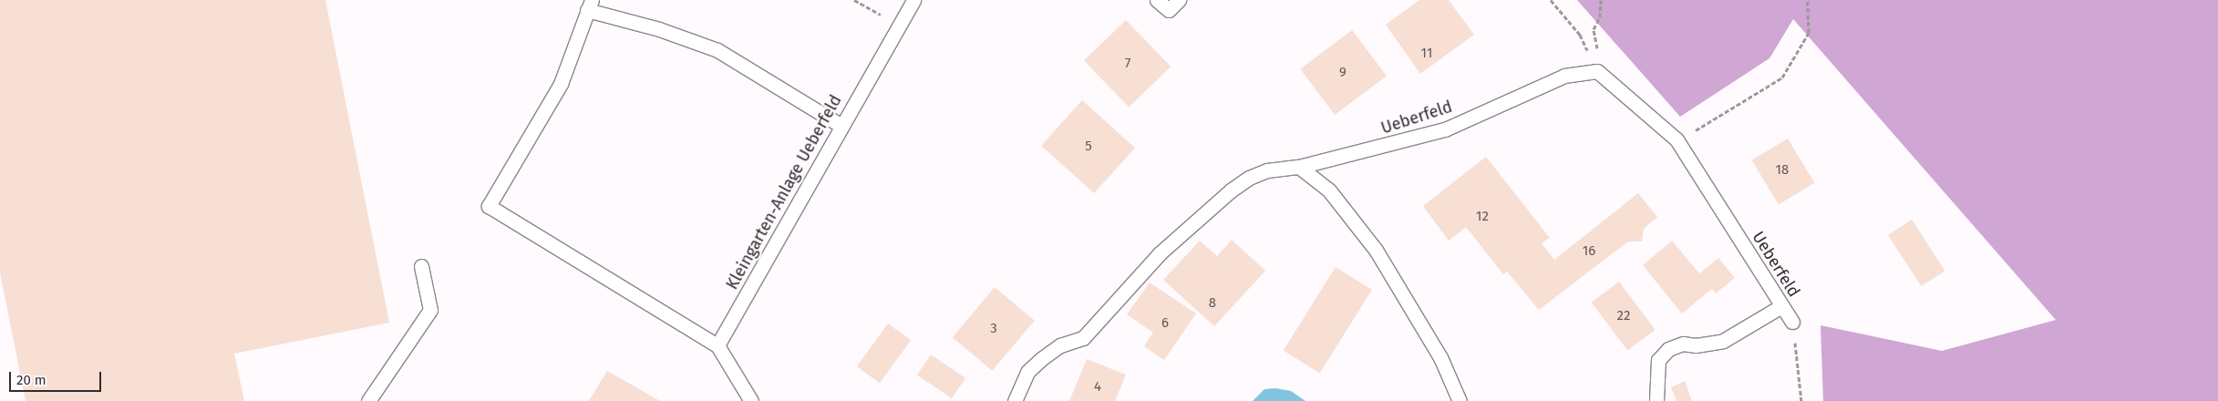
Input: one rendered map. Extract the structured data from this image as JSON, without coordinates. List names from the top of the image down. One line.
{"streets":{"lane":["Ueberfeld","Kleingarten-Anlage Ueberfeld"]},"house_numbers":["11","7","9","5","18","12","16","8","22","6","3","4"],"scale_bar":"20 m"}
